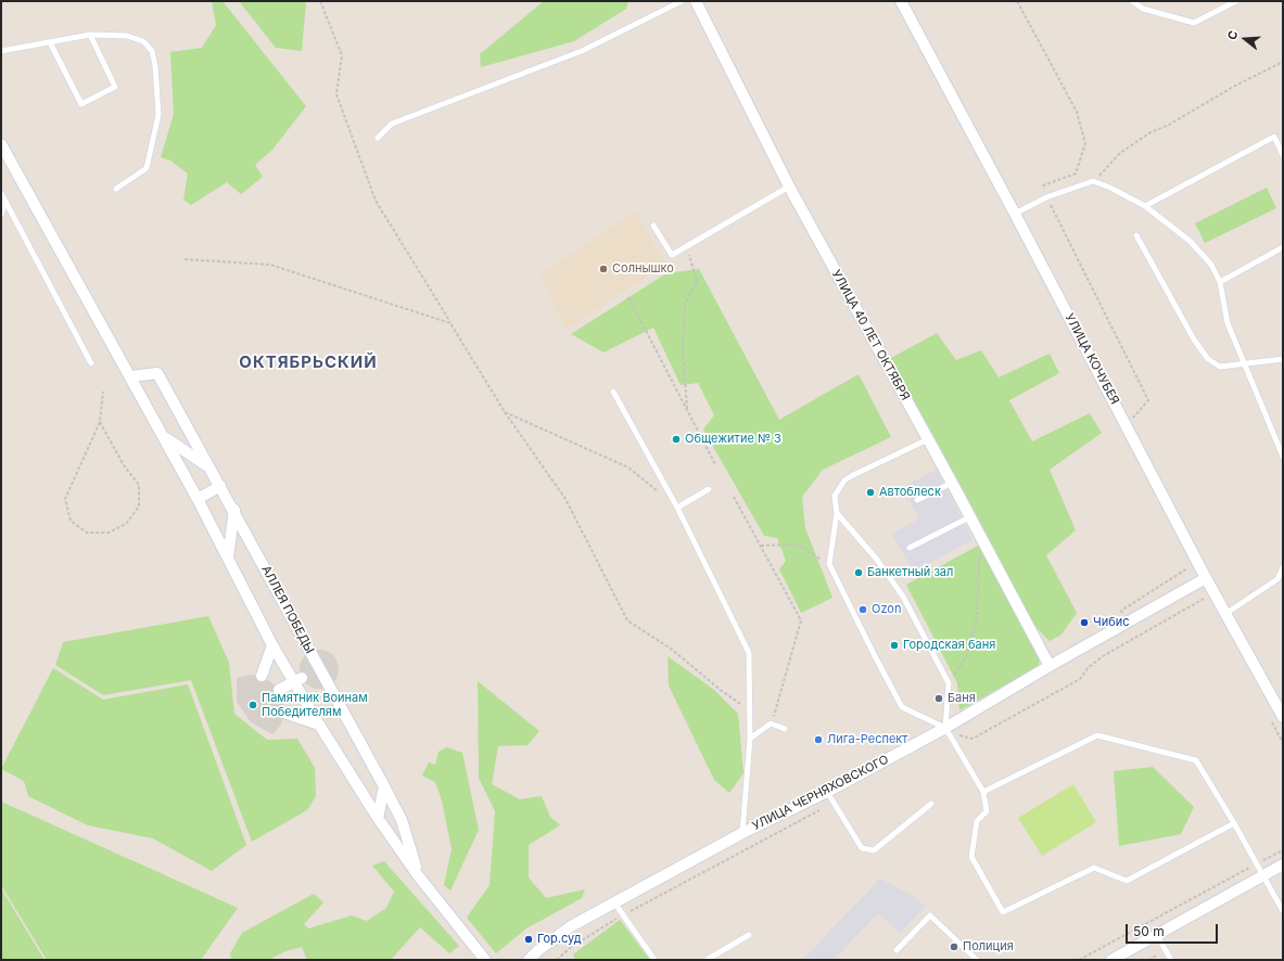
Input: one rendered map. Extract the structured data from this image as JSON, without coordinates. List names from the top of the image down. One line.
{"streets":{"street":["УЛИЦА 40 ЛЕТ ОКТЯБРЯ","УЛИЦА КОЧУБЕЯ","АЛЛЕЯ ПОБЕДЫ","УЛИЦА ЧЕРНЯХОВСКОГО"]},"crossings":[["УЛИЦА 40 ЛЕТ ОКТЯБРЯ","УЛИЦА ЧЕРНЯХОВСКОГО"],["УЛИЦА КОЧУБЕЯ","УЛИЦА ЧЕРНЯХОВСКОГО"]],"districts":["ОКТЯБРЬСКИЙ"],"places":["Солнышко","Общежитие № 3","Автоблеск","Банкетный зал","Ozon","Чибис","Городская баня","Баня","Памятник Воинам Победителям","Лига-Респект","Гор.суд","Полиция"],"scale_bar":"50 m","north":"left"}
